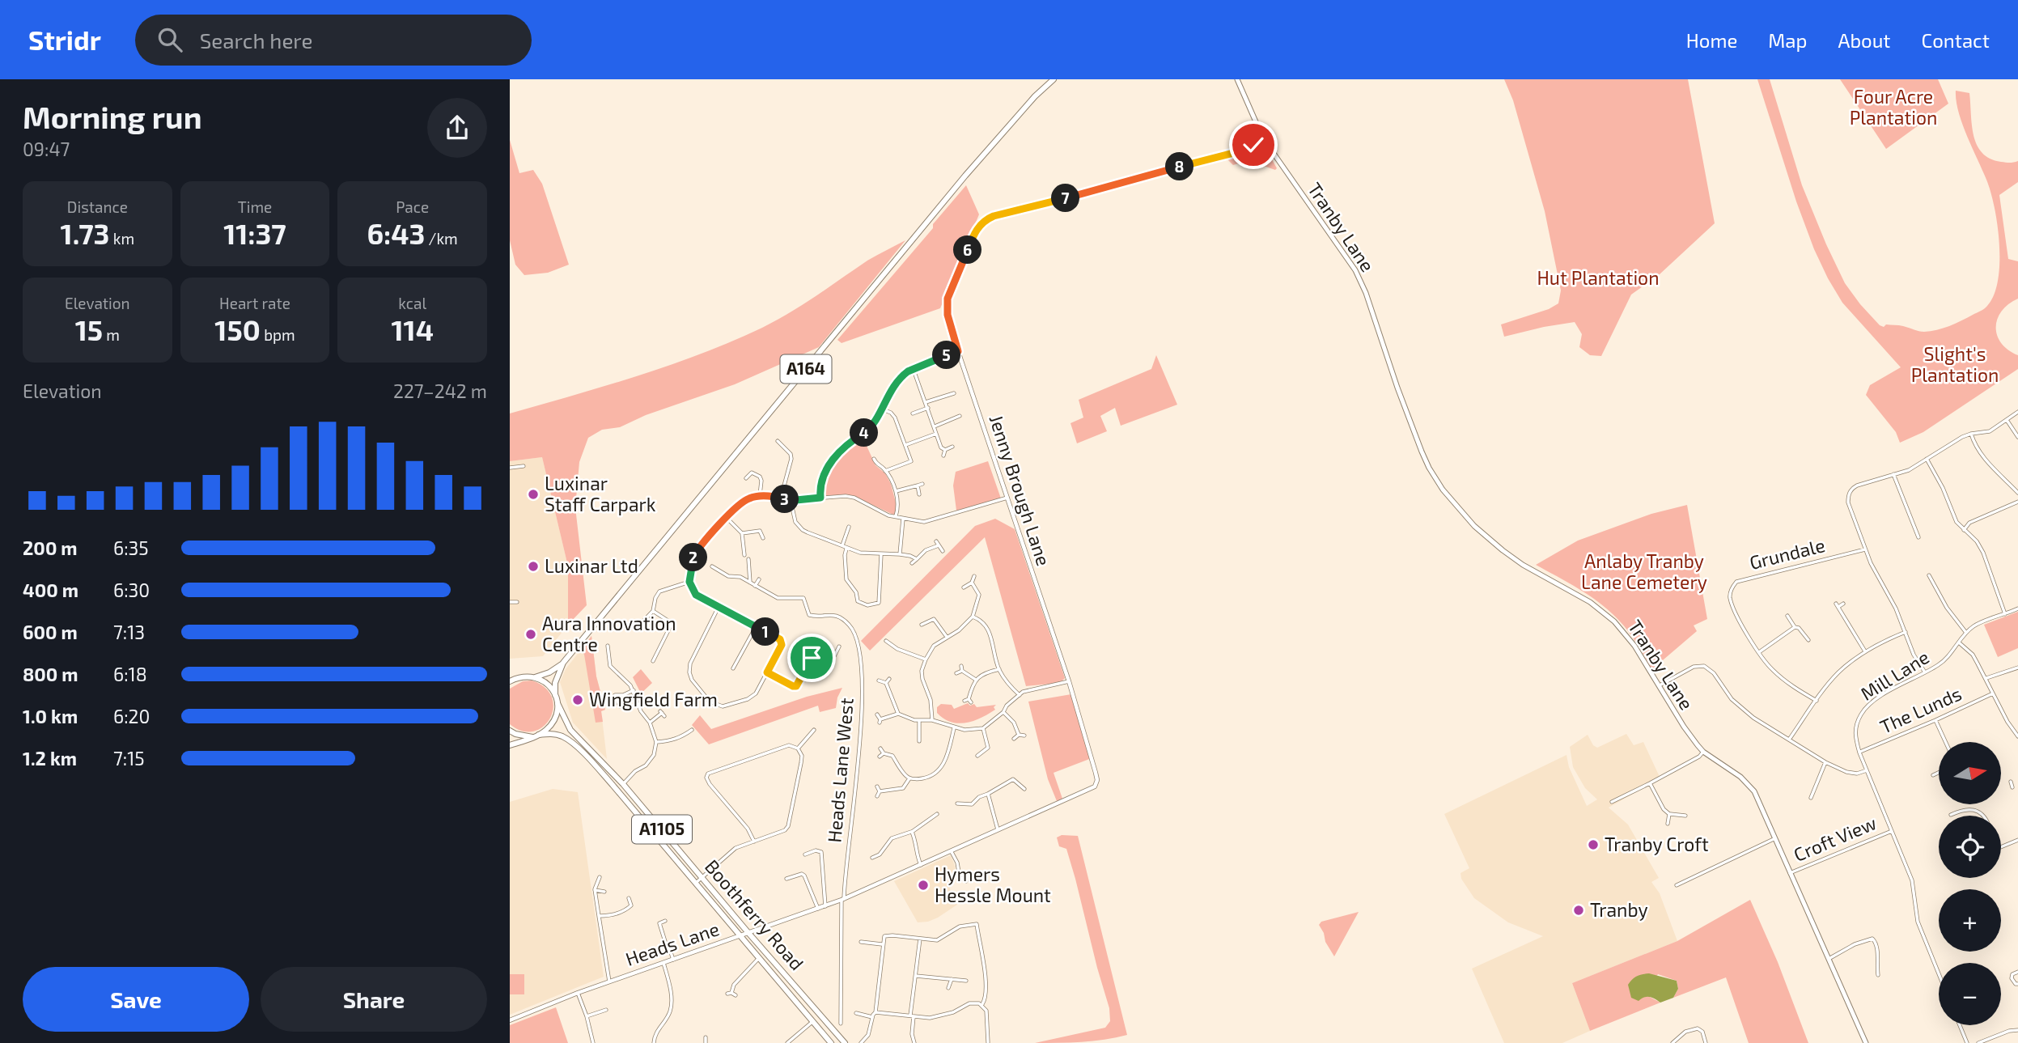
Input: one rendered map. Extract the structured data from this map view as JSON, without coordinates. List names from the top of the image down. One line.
{"streets":{"main road":["Tranby Lane","A164","A1105","Boothferry Road"],"street":["Jenny Brough Lane","Grundale","Mill Lane","The Lunds","Heads Lane West","Croft View","Heads Lane"]},"crossings":[["Tranby Lane","Jenny Brough Lane"],["Tranby Lane","Croft View"],["A164","Boothferry Road"],["Jenny Brough Lane","Heads Lane West"],["Jenny Brough Lane","Heads Lane"],["Mill Lane","The Lunds"],["Mill Lane","Croft View"],["Heads Lane West","Heads Lane"],["Boothferry Road","Heads Lane"]],"parks":["Four Acre Plantation","Hut Plantation","Slight's Plantation","Anlaby Tranby Lane Cemetery"],"places":["Luxinar Staff Carpark","Luxinar Ltd","Aura Innovation Centre","Wingfield Farm","Tranby Croft","Hymers Hessle Mount","Tranby"],"north":"right","page":{"header":"Stridr","search":"Search here","nav":["Home","Map","About","Contact"],"heading":["Morning run","09:47"],"pins":["8","7","6","5","4","3","2","1"],"stats":[["Distance","1.73 km"],["Time","11:37"],["Pace","6:43 /km"],["Elevation","15 m"],["Heart rate","150 bpm"],["kcal","114"]],"chart":["Elevation","227–242 m"],"list":[{"name":"200 m","note":"6:35"},{"name":"400 m","note":"6:30"},{"name":"600 m","note":"7:13"},{"name":"800 m","note":"6:18"},{"name":"1.0 km","note":"6:20"},{"name":"1.2 km","note":"7:15"}],"map_buttons":["+","−"],"buttons":["Save","Share"]}}
